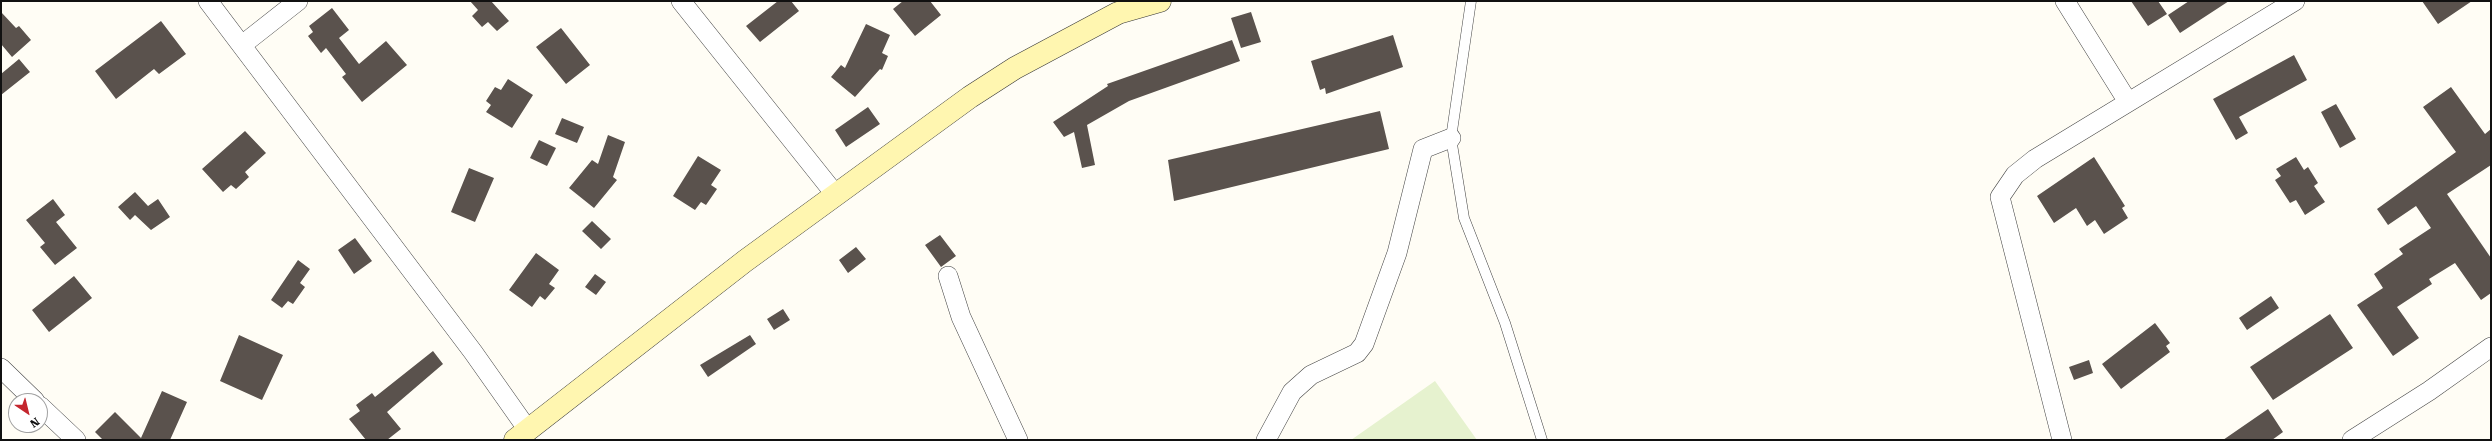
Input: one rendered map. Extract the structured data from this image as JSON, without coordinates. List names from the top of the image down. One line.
{"north":"bottom right"}
